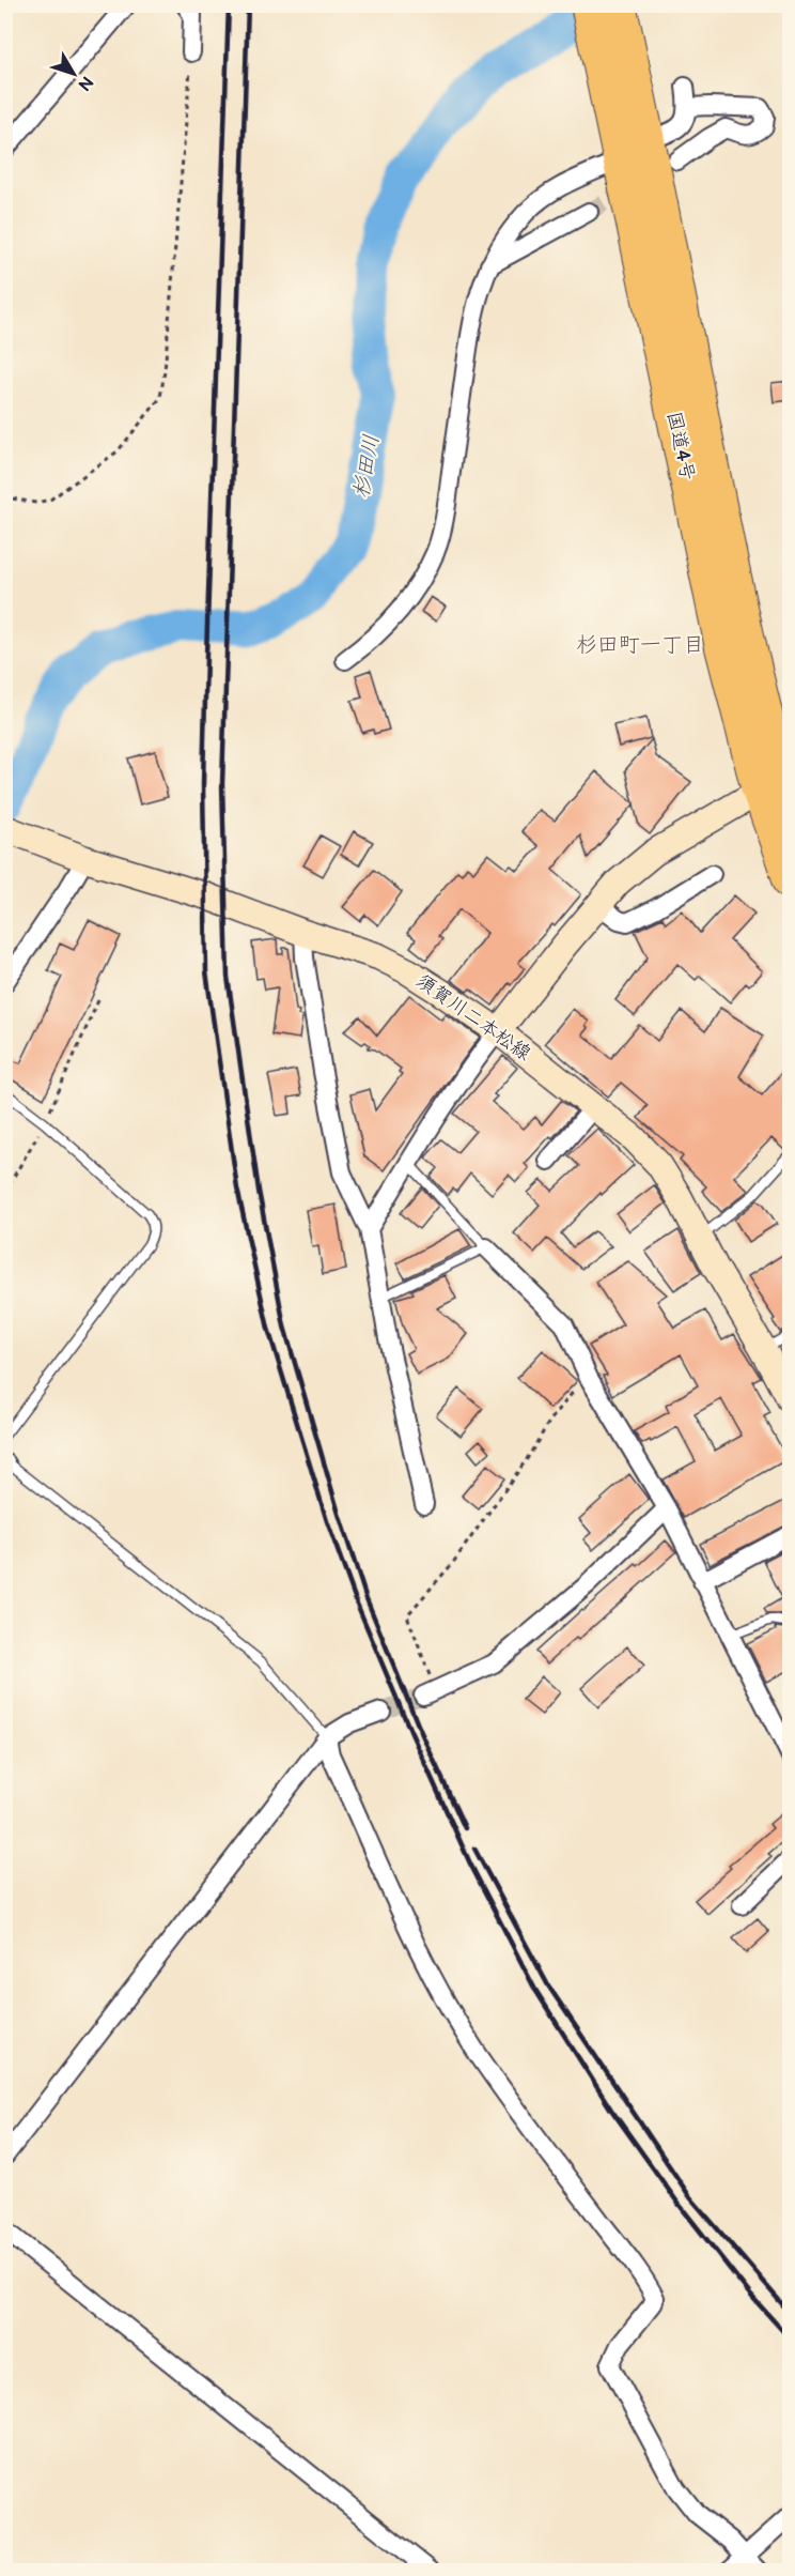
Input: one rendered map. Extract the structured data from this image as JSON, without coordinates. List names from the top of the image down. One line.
{"streets":{"highway":["国道4号"],"main road":["須賀川二本松線"]},"districts":["杉田町一丁目"],"water":["杉田川"],"north":"bottom right"}
